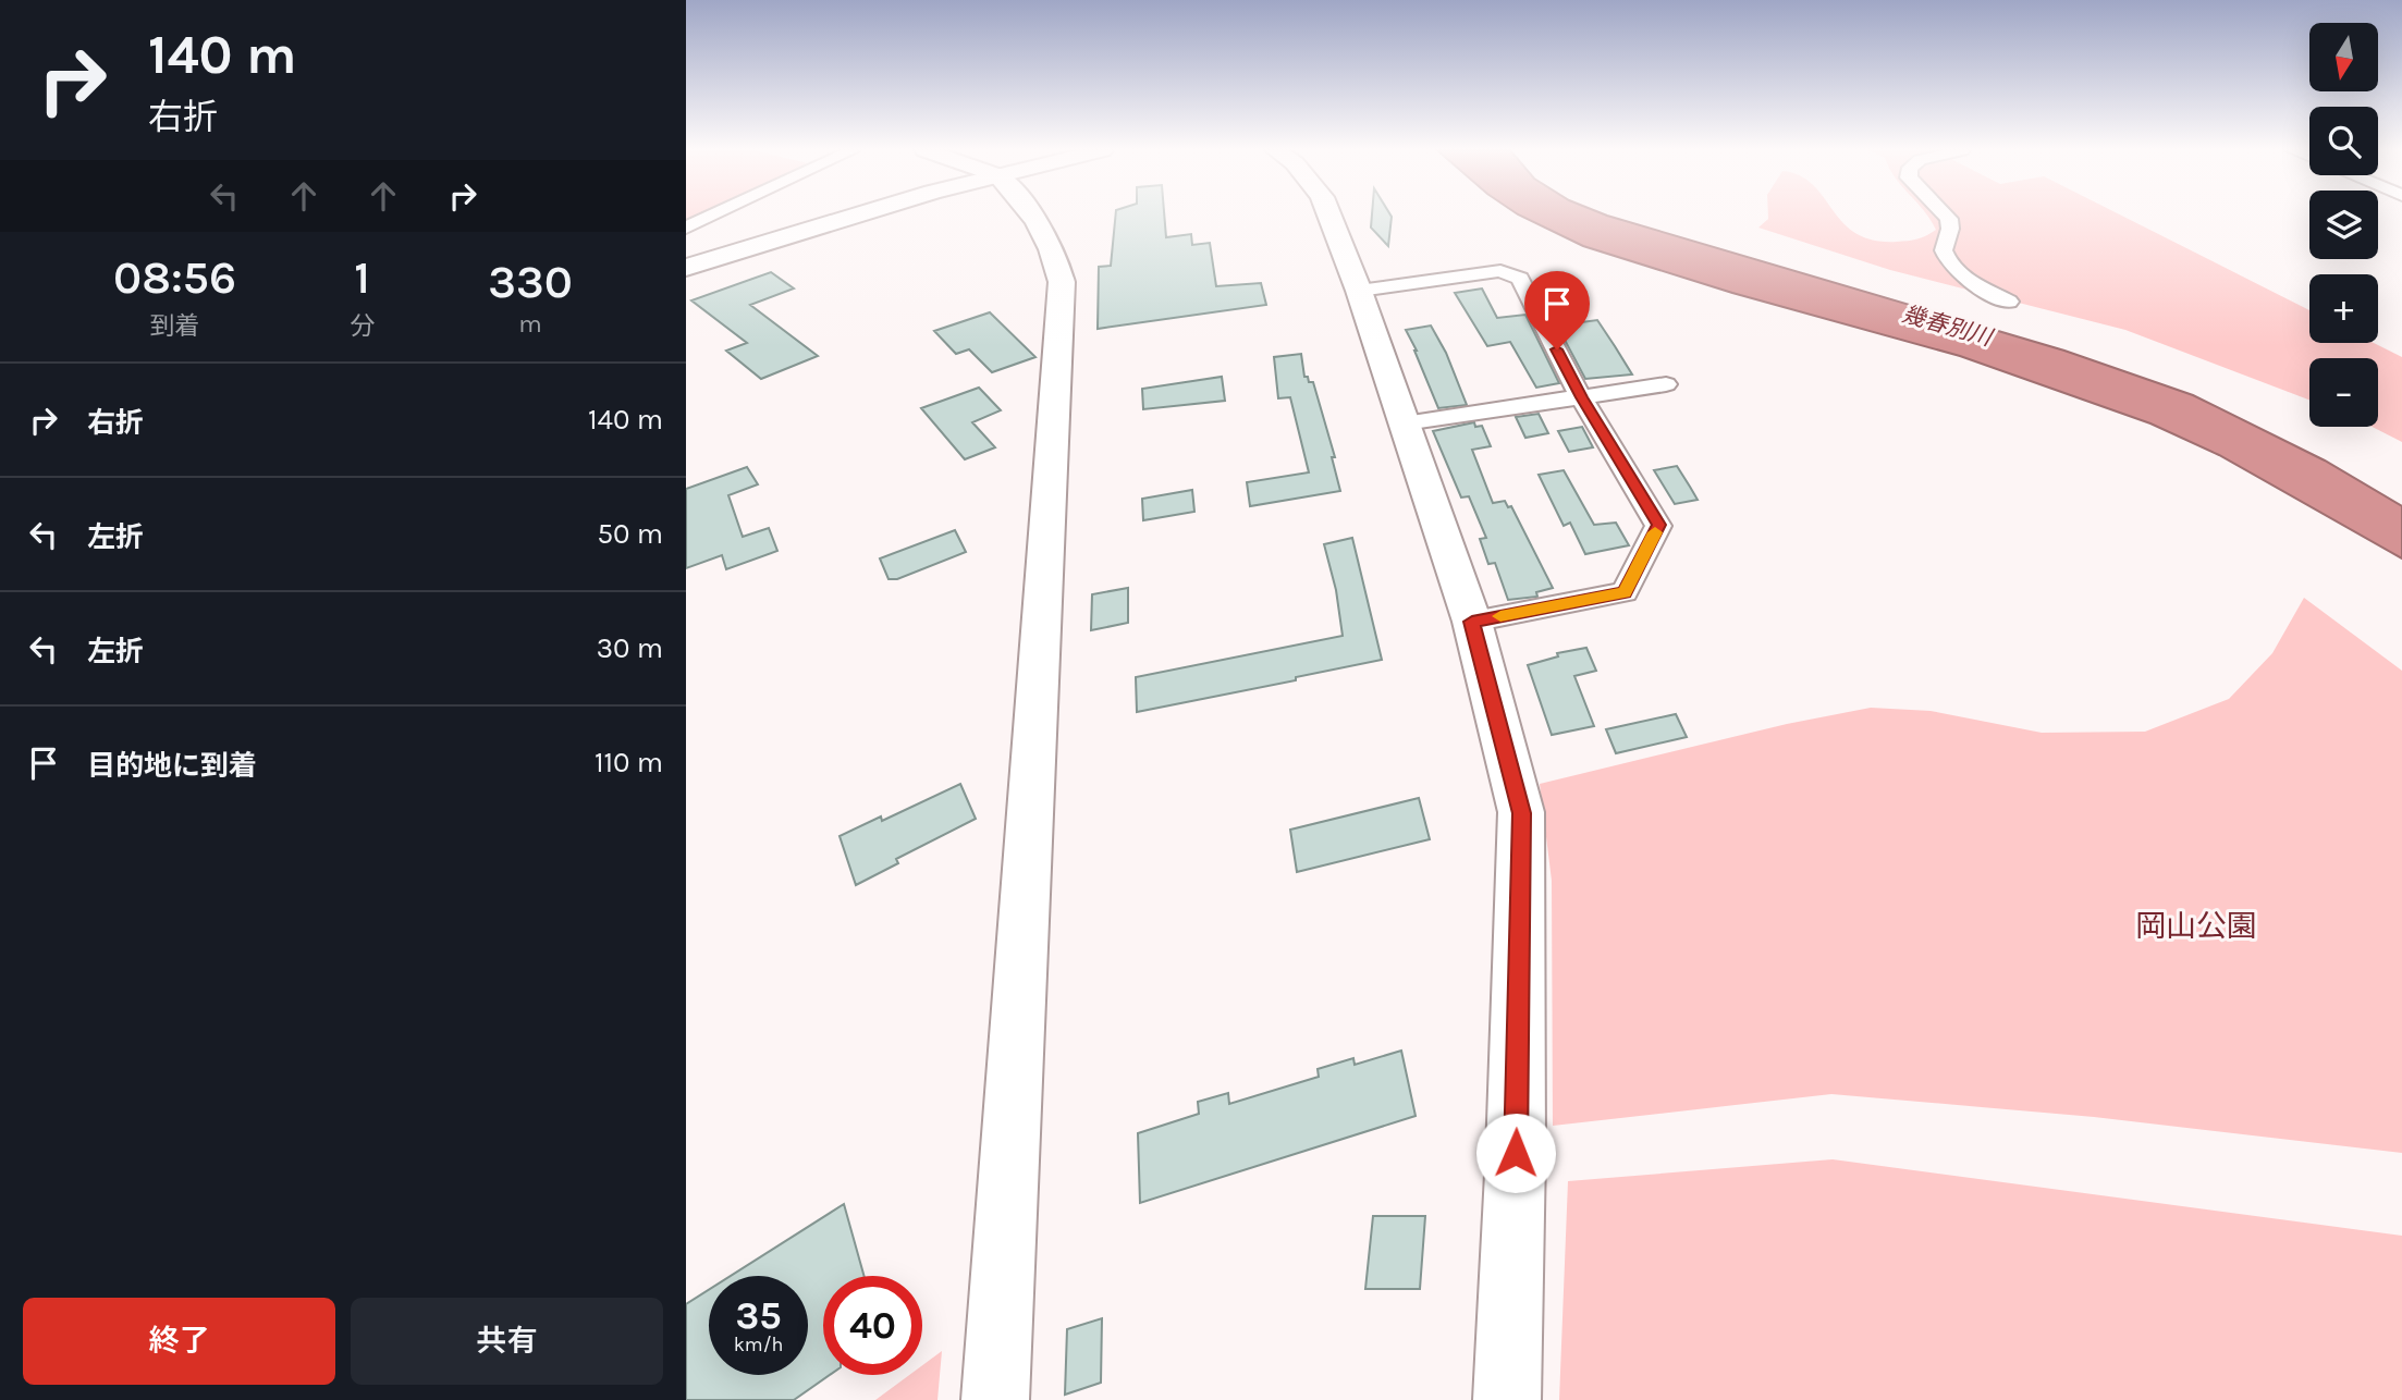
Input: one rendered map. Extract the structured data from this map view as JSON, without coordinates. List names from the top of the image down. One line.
{"water":["幾春別川"],"parks":["岡山公園"],"north":"bottom","page":{"turn":["140 m","右折"],"map_buttons":["+","−"],"eta":["08:56","到着","1","分","330","m"],"list":[{"name":"右折","value":"140 m"},{"name":"左折","value":"50 m"},{"name":"左折","value":"30 m"},{"name":"目的地に到着","value":"110 m"}],"speed":"35 km/h","limit":"40","buttons":["終了","共有"]}}
